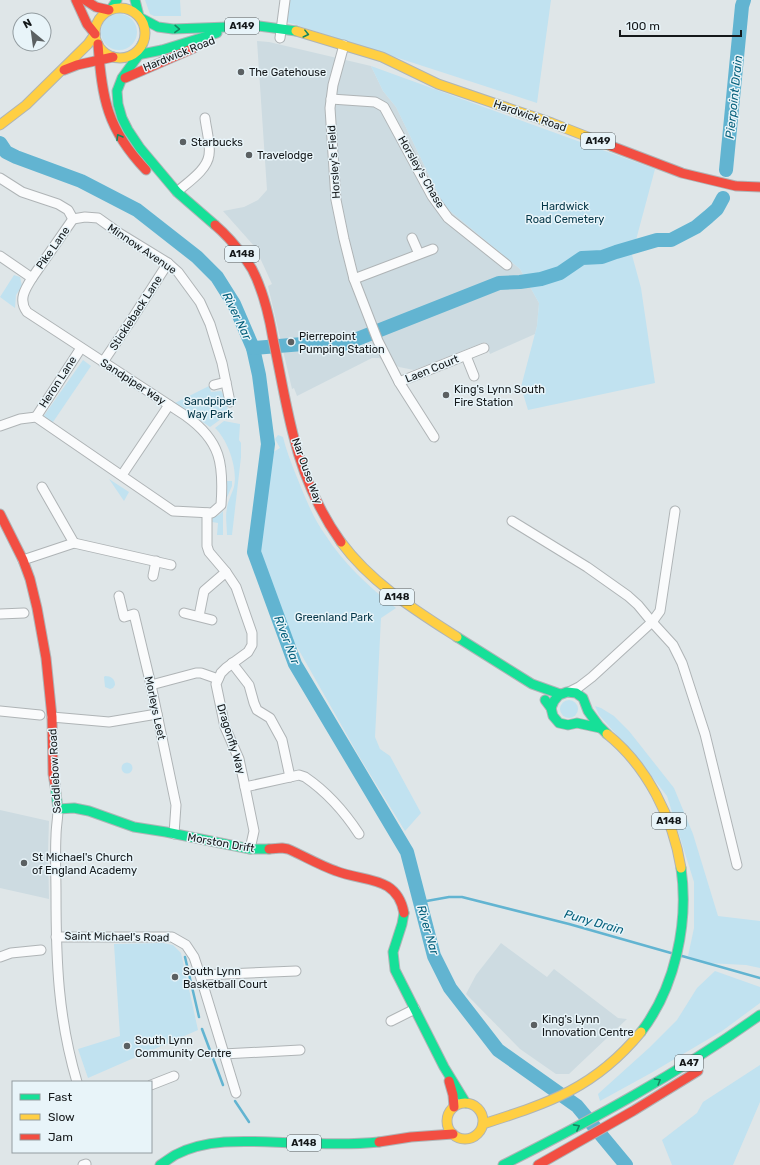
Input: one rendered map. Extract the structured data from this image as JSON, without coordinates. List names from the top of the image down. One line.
{"streets":{"main road":["A149","Hardwick Road","A148","Nar Ouse Way","Saddlebow Road","Morston Drift","A47"],"street":["Horsley's Field","Horsley's Chase","Pike Lane","Minnow Avenue","Stickleback Lane","Laen Court","Heron Lane","Sandpiper Way","Morleys Leet","Dragonfly Way","Saint Michael's Road"]},"crossings":[["Hardwick Road","Horsley's Field"],["Hardwick Road","Nar Ouse Way"],["Horsley's Field","Horsley's Chase"],["Horsley's Field","Laen Court"],["Pike Lane","Minnow Avenue"],["Pike Lane","Sandpiper Way"],["Minnow Avenue","Stickleback Lane"],["A148","Nar Ouse Way"],["A148","Morston Drift"],["Stickleback Lane","Sandpiper Way"],["Heron Lane","Sandpiper Way"],["Nar Ouse Way","Morston Drift"],["Morleys Leet","Morston Drift"],["Dragonfly Way","Morston Drift"],["Saddlebow Road","Morston Drift"],["Saddlebow Road","Saint Michael's Road"]],"water":["Pierpoint Drain","River Nar","Puny Drain"],"parks":["Hardwick Road Cemetery","Sandpiper Way Park","Greenland Park"],"places":["The Gatehouse","Starbucks","Travelodge","Pierrepoint Pumping Station","King's Lynn South Fire Station","St Michael's Church of England Academy","South Lynn Basketball Court","King's Lynn Innovation Centre","South Lynn Community Centre"],"legend":["Fast","Slow","Jam"],"scale_bar":"100 m","north":"top left"}
